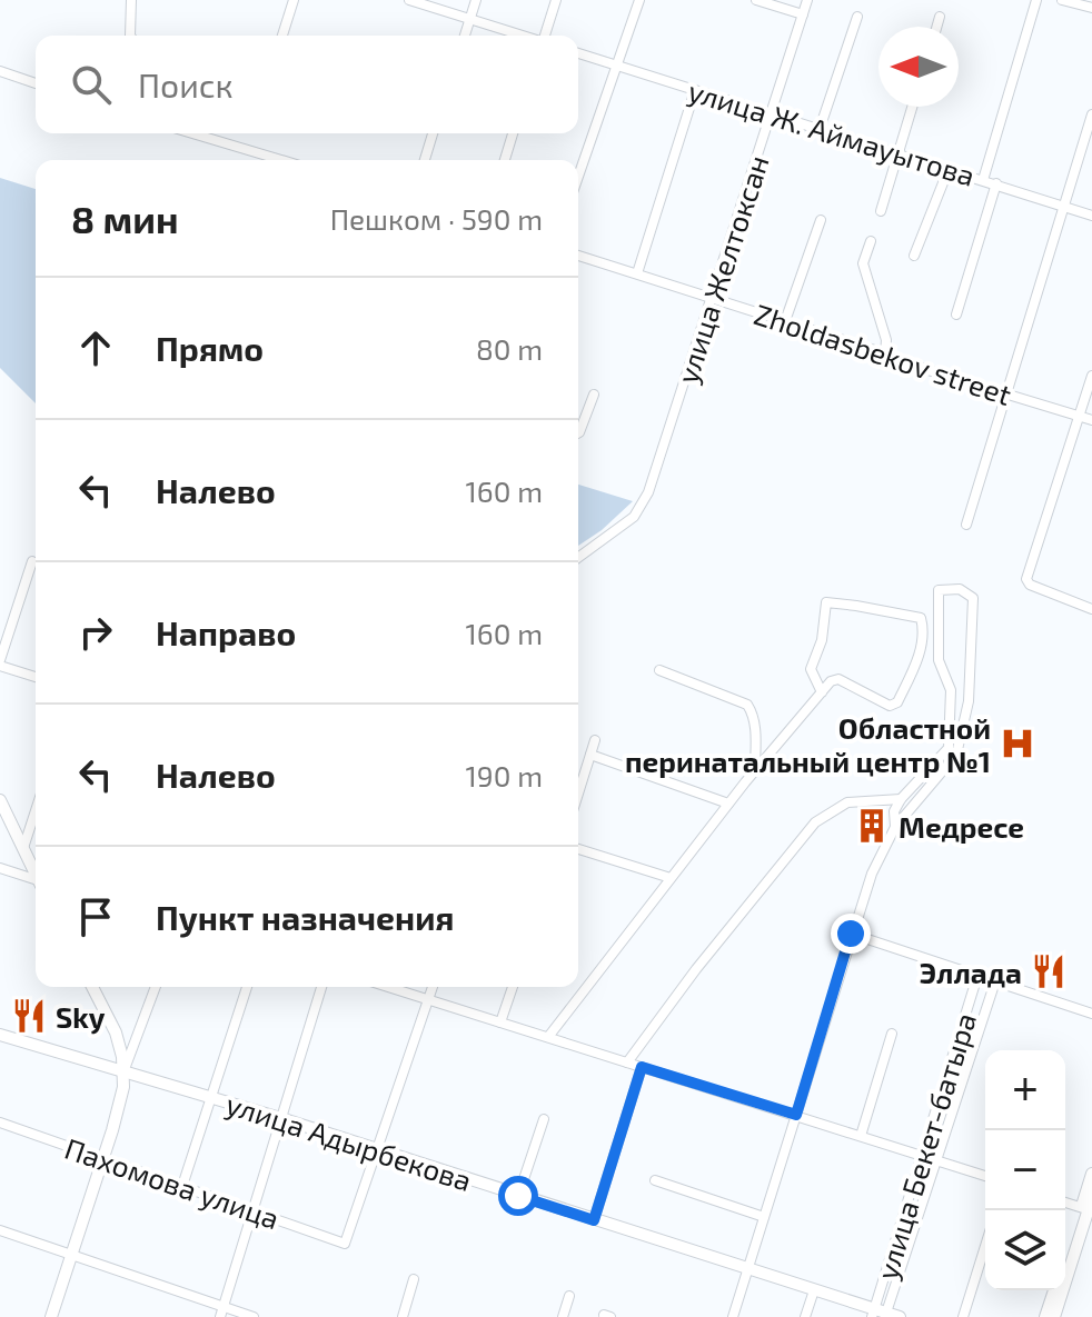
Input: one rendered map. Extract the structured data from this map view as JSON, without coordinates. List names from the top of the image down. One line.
{"streets":{"main road":["улица Адырбекова"],"street":["улица Ж. Аймауытова","улица Желтоксан","Zholdasbekov street","улица Бекет-батыра","Пахомова улица"]},"crossings":[["улица Ж. Аймауытова","улица Желтоксан"],["улица Желтоксан","Zholdasbekov street"],["улица Адырбекова","улица Бекет-батыра"],["улица Адырбекова","Пахомова улица"]],"places":{"hospital":["Областной перинатальный центр №1"],"building":["Медресе"],"restaurant":["Эллада","Sky"]},"north":"left","page":{"search":"Поиск","heading":["8 мин","Пешком · 590 m"],"list":[["Прямо","80 m"],["Налево","160 m"],["Направо","160 m"],["Налево","190 m"],"Пункт назначения"],"map_buttons":["+","−"]}}
